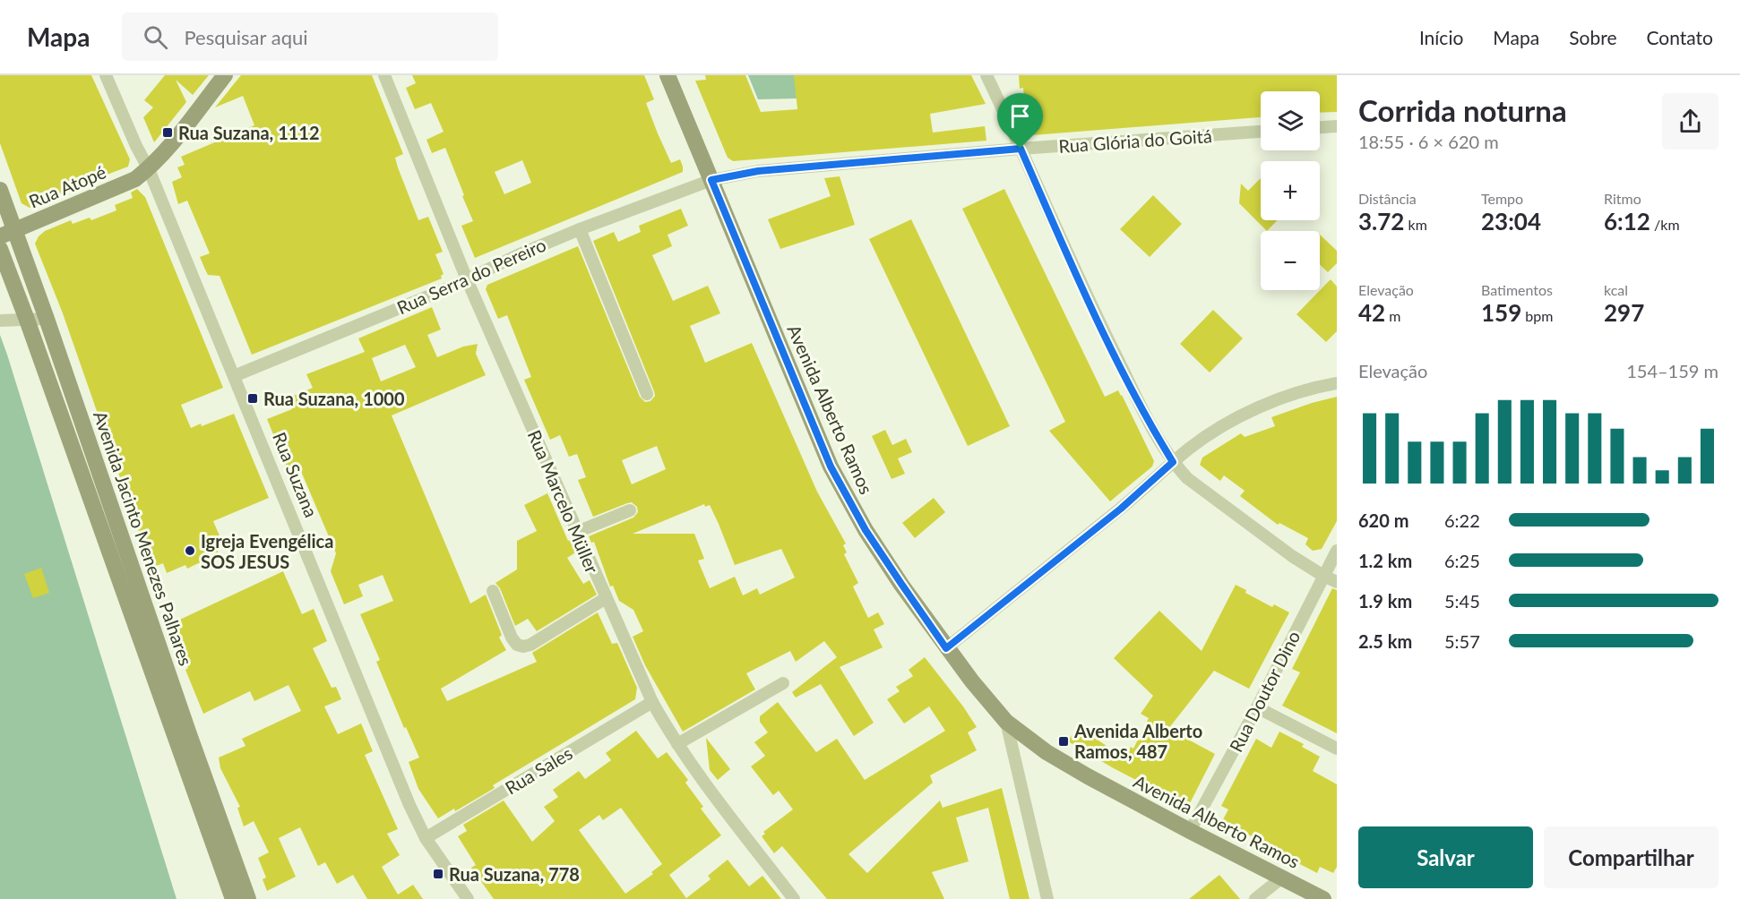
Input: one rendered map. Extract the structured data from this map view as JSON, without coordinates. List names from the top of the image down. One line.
{"streets":{"main road":["Rua Atopé","Avenida Alberto Ramos","Avenida Jacinto Menezes Palhares"],"street":["Rua Glória do Goitá","Rua Serra do Pereiro","Rua Suzana","Rua Marcelo Müller","Rua Doutor Dino","Rua Sales"]},"crossings":[["Rua Glória do Goitá","Rua Serra do Pereiro"],["Rua Glória do Goitá","Avenida Alberto Ramos"],["Rua Atopé","Rua Suzana"],["Rua Atopé","Avenida Jacinto Menezes Palhares"],["Rua Serra do Pereiro","Avenida Alberto Ramos"],["Rua Serra do Pereiro","Rua Suzana"],["Rua Serra do Pereiro","Rua Marcelo Müller"],["Avenida Alberto Ramos","Rua Doutor Dino"],["Rua Suzana","Rua Sales"],["Rua Marcelo Müller","Rua Sales"]],"places":{"transit":["Rua Suzana, 1112","Rua Suzana, 1000","Avenida Alberto Ramos, 487","Rua Suzana, 778"],"other":["Igreja Evengélica SOS JESUS"]},"page":{"header":"Mapa","search":"Pesquisar aqui","nav":["Início","Mapa","Sobre","Contato"],"heading":["Corrida noturna","18:55 · 6 × 620 m"],"map_buttons":["+","−"],"stats":[["Distância","3.72 km"],["Tempo","23:04"],["Ritmo","6:12 /km"],["Elevação","42 m"],["Batimentos","159 bpm"],["kcal","297"]],"chart":["Elevação","154–159 m"],"list":[{"name":"620 m","note":"6:22"},{"name":"1.2 km","note":"6:25"},{"name":"1.9 km","note":"5:45"},{"name":"2.5 km","note":"5:57"}],"buttons":["Salvar","Compartilhar"]}}
